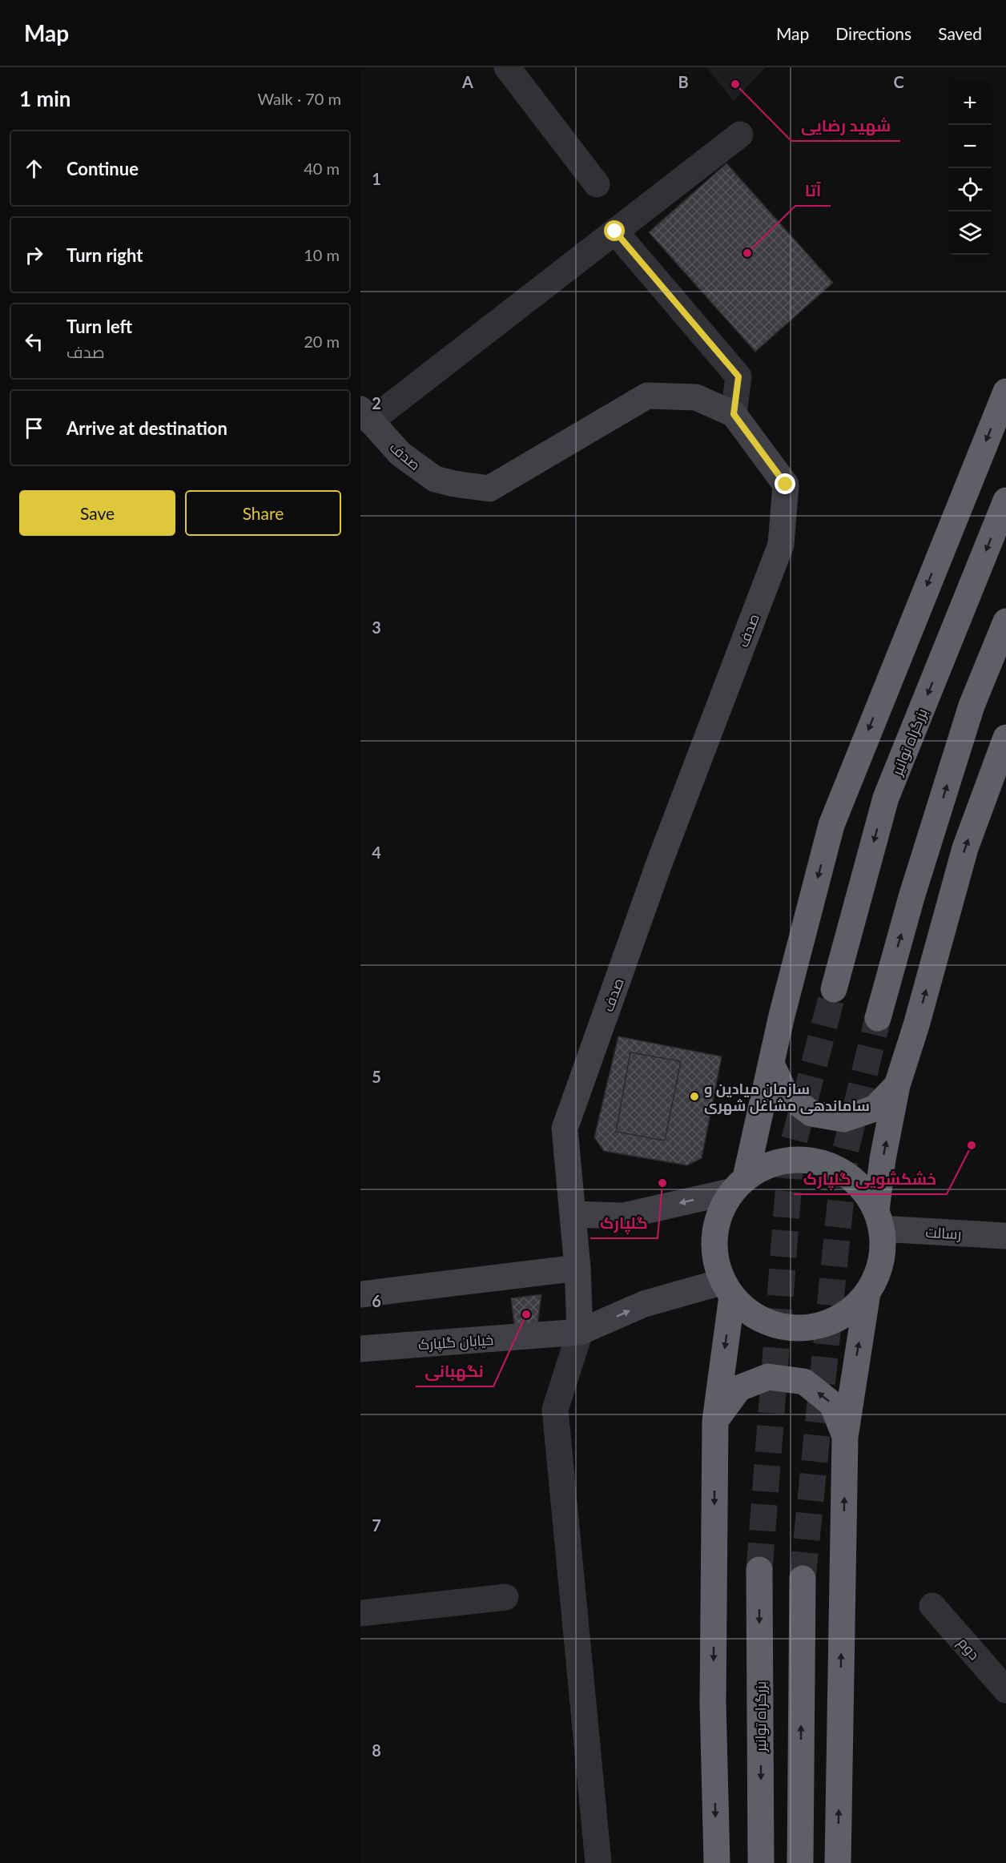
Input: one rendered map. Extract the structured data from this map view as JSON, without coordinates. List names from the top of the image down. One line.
{"streets":{"highway":["بزرگراه توانیر"],"main road":["صدف","رسالت","خیابان گلپارک"],"street":["دوم"]},"crossings":[["صدف","خیابان گلپارک"],["رسالت","خیابان گلپارک"]],"places":["شهید رضایی","آتا","سازمان میادین و ساماندهی مشاغل شهری","خشکشویی گلپارک","گلپارک","نگهبانی"],"page":{"header":"Map","nav":["Map","Directions","Saved"],"heading":["1 min","Walk · 70 m"],"map_buttons":["+","−"],"list":[["Continue","40 m"],["Turn right","10 m"],["Turn left","صدف","20 m"],"Arrive at destination"],"buttons":["Save","Share"]},"grid":{"columns":["A","B","C"],"rows":["1","2","3","4","5","6","7","8"]}}
